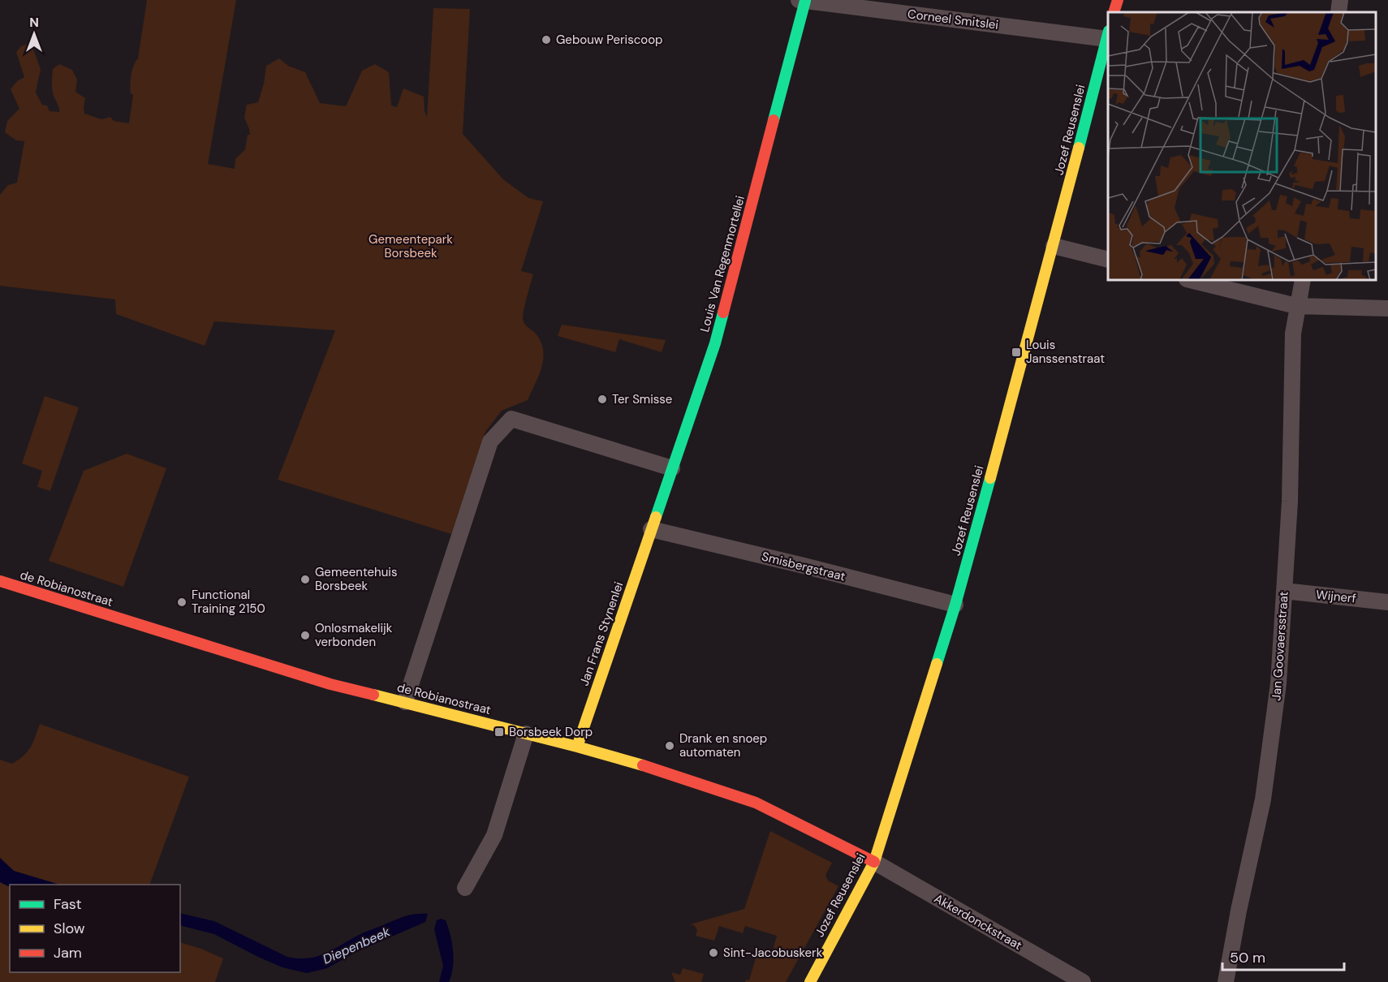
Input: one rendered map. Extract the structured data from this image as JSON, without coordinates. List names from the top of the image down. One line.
{"streets":{"street":["Corneel Smitslei","Jozef Reusenslei","Louis Van Regenmortellei","Smisbergstraat","de Robianostraat","Wijnerf","Jan Frans Stynenlei","Jan Goovaersstraat","Akkerdonckstraat"]},"crossings":[["Corneel Smitslei","Jozef Reusenslei"],["Corneel Smitslei","Louis Van Regenmortellei"],["Jozef Reusenslei","Smisbergstraat"],["Jozef Reusenslei","de Robianostraat"],["Jozef Reusenslei","Akkerdonckstraat"],["Louis Van Regenmortellei","Smisbergstraat"],["Louis Van Regenmortellei","Jan Frans Stynenlei"],["Smisbergstraat","Jan Frans Stynenlei"],["de Robianostraat","Jan Frans Stynenlei"],["de Robianostraat","Akkerdonckstraat"],["Wijnerf","Jan Goovaersstraat"]],"water":["Diepenbeek"],"parks":["Gemeentepark Borsbeek"],"places":{"other":["Gebouw Periscoop","Ter Smisse","Gemeentehuis Borsbeek","Functional Training 2150","Onlosmakelijk verbonden","Drank en snoep automaten","Sint-Jacobuskerk"],"transit":["Louis Janssenstraat","Borsbeek Dorp"]},"legend":["Fast","Slow","Jam"],"scale_bar":"50 m","north":"top"}
